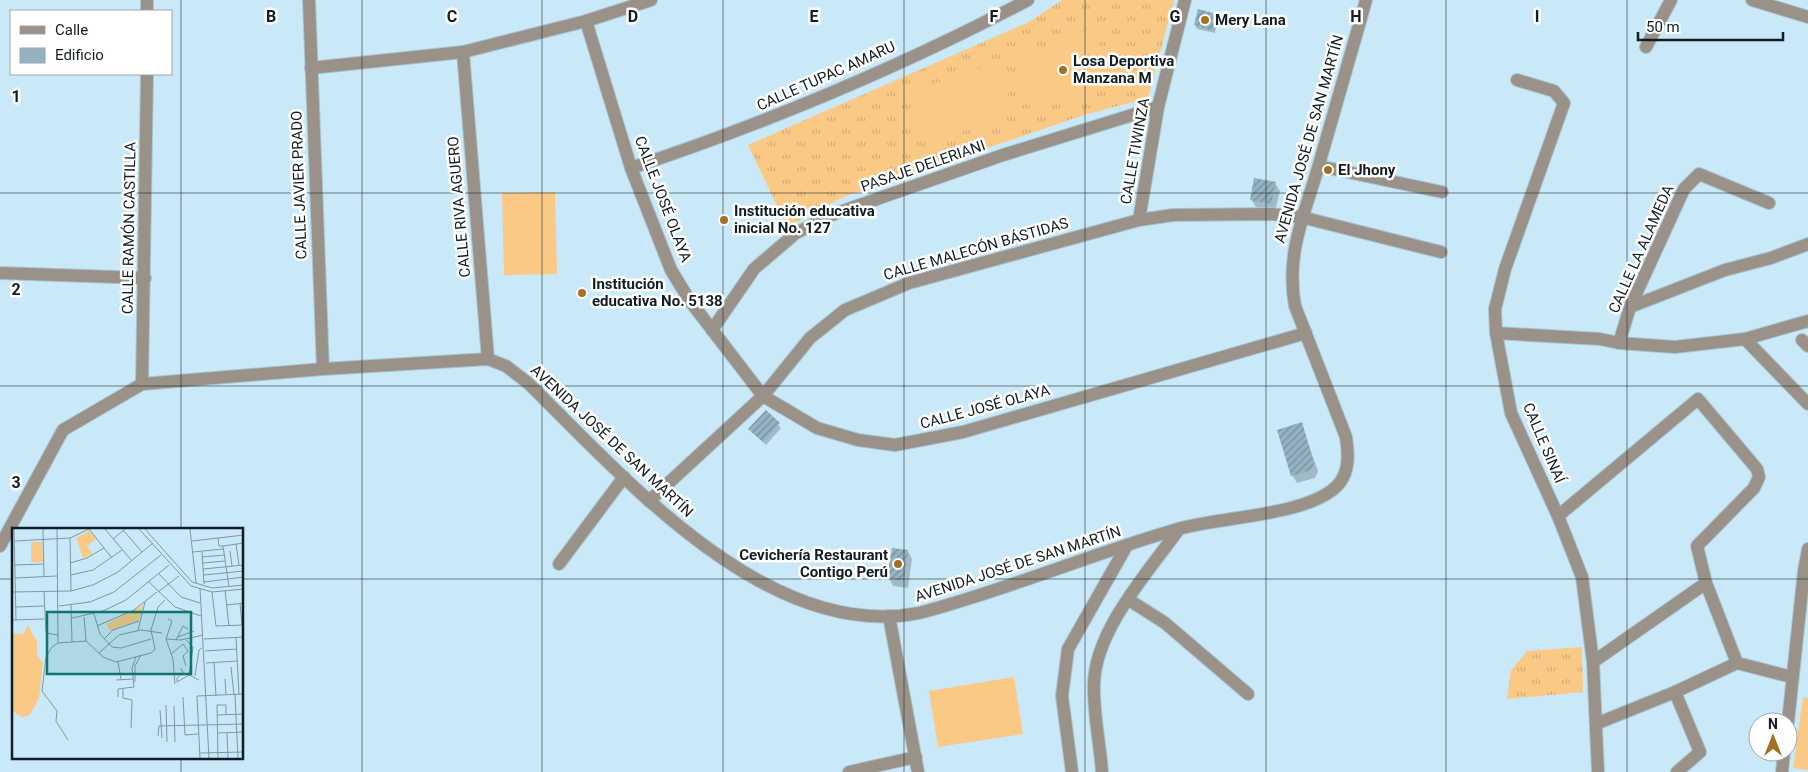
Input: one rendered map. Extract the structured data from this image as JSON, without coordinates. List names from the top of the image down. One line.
{"streets":{"street":["CALLE TUPAC AMARU","AVENIDA JOSÉ DE SAN MARTÍN","CALLE TIWINZA","PASAJE DELERIANI","CALLE JAVIER PRADO","CALLE JOSÉ OLAYA","CALLE RIVA AGUERO","CALLE RAMÓN CASTILLA","CALLE MALECÓN BÁSTIDAS","CALLE LA ALAMEDA","CALLE SINAÍ"]},"crossings":[["CALLE TUPAC AMARU","CALLE JOSÉ OLAYA"],["AVENIDA JOSÉ DE SAN MARTÍN","CALLE JAVIER PRADO"],["AVENIDA JOSÉ DE SAN MARTÍN","CALLE JOSÉ OLAYA"],["AVENIDA JOSÉ DE SAN MARTÍN","CALLE RIVA AGUERO"],["AVENIDA JOSÉ DE SAN MARTÍN","CALLE RAMÓN CASTILLA"],["AVENIDA JOSÉ DE SAN MARTÍN","CALLE MALECÓN BÁSTIDAS"],["CALLE TIWINZA","PASAJE DELERIANI"],["CALLE TIWINZA","CALLE MALECÓN BÁSTIDAS"],["PASAJE DELERIANI","CALLE JOSÉ OLAYA"],["CALLE JOSÉ OLAYA","CALLE MALECÓN BÁSTIDAS"]],"places":["Mery Lana","Losa Deportiva Manzana M","El Jhony","Institución educativa inicial No. 127","Institución educativa No. 5138","Cevichería Restaurant Contigo Perú"],"legend":["Calle","Edificio"],"scale_bar":"50 m","north":"top","grid":{"columns":["B","C","D","E","F","G","H","I"],"rows":["1","2","3"]}}
